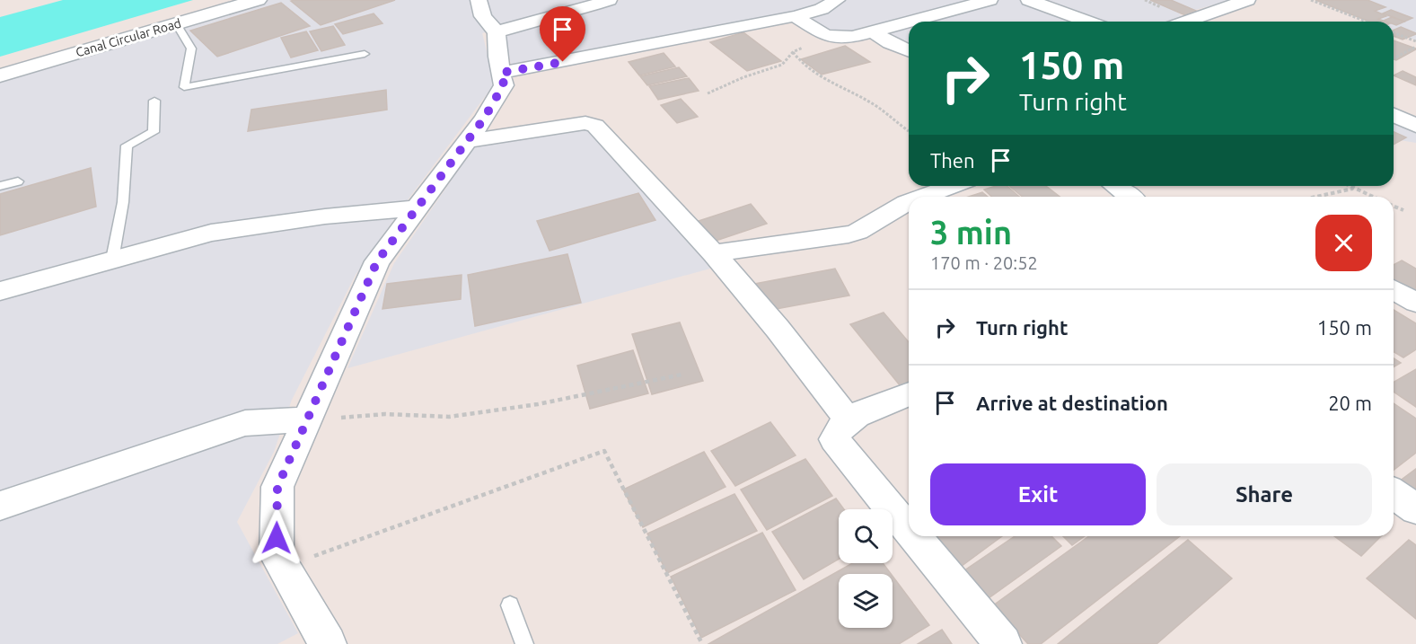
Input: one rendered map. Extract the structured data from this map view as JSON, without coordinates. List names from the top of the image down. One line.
{"streets":{"main road":["Canal Circular Road"]},"page":{"turn":["150 m","Turn right"],"then":"Then","heading":["3 min","170 m · 20:52"],"list":[{"name":"Turn right","value":"150 m"},{"name":"Arrive at destination","value":"20 m"}],"buttons":["Exit","Share"]}}
